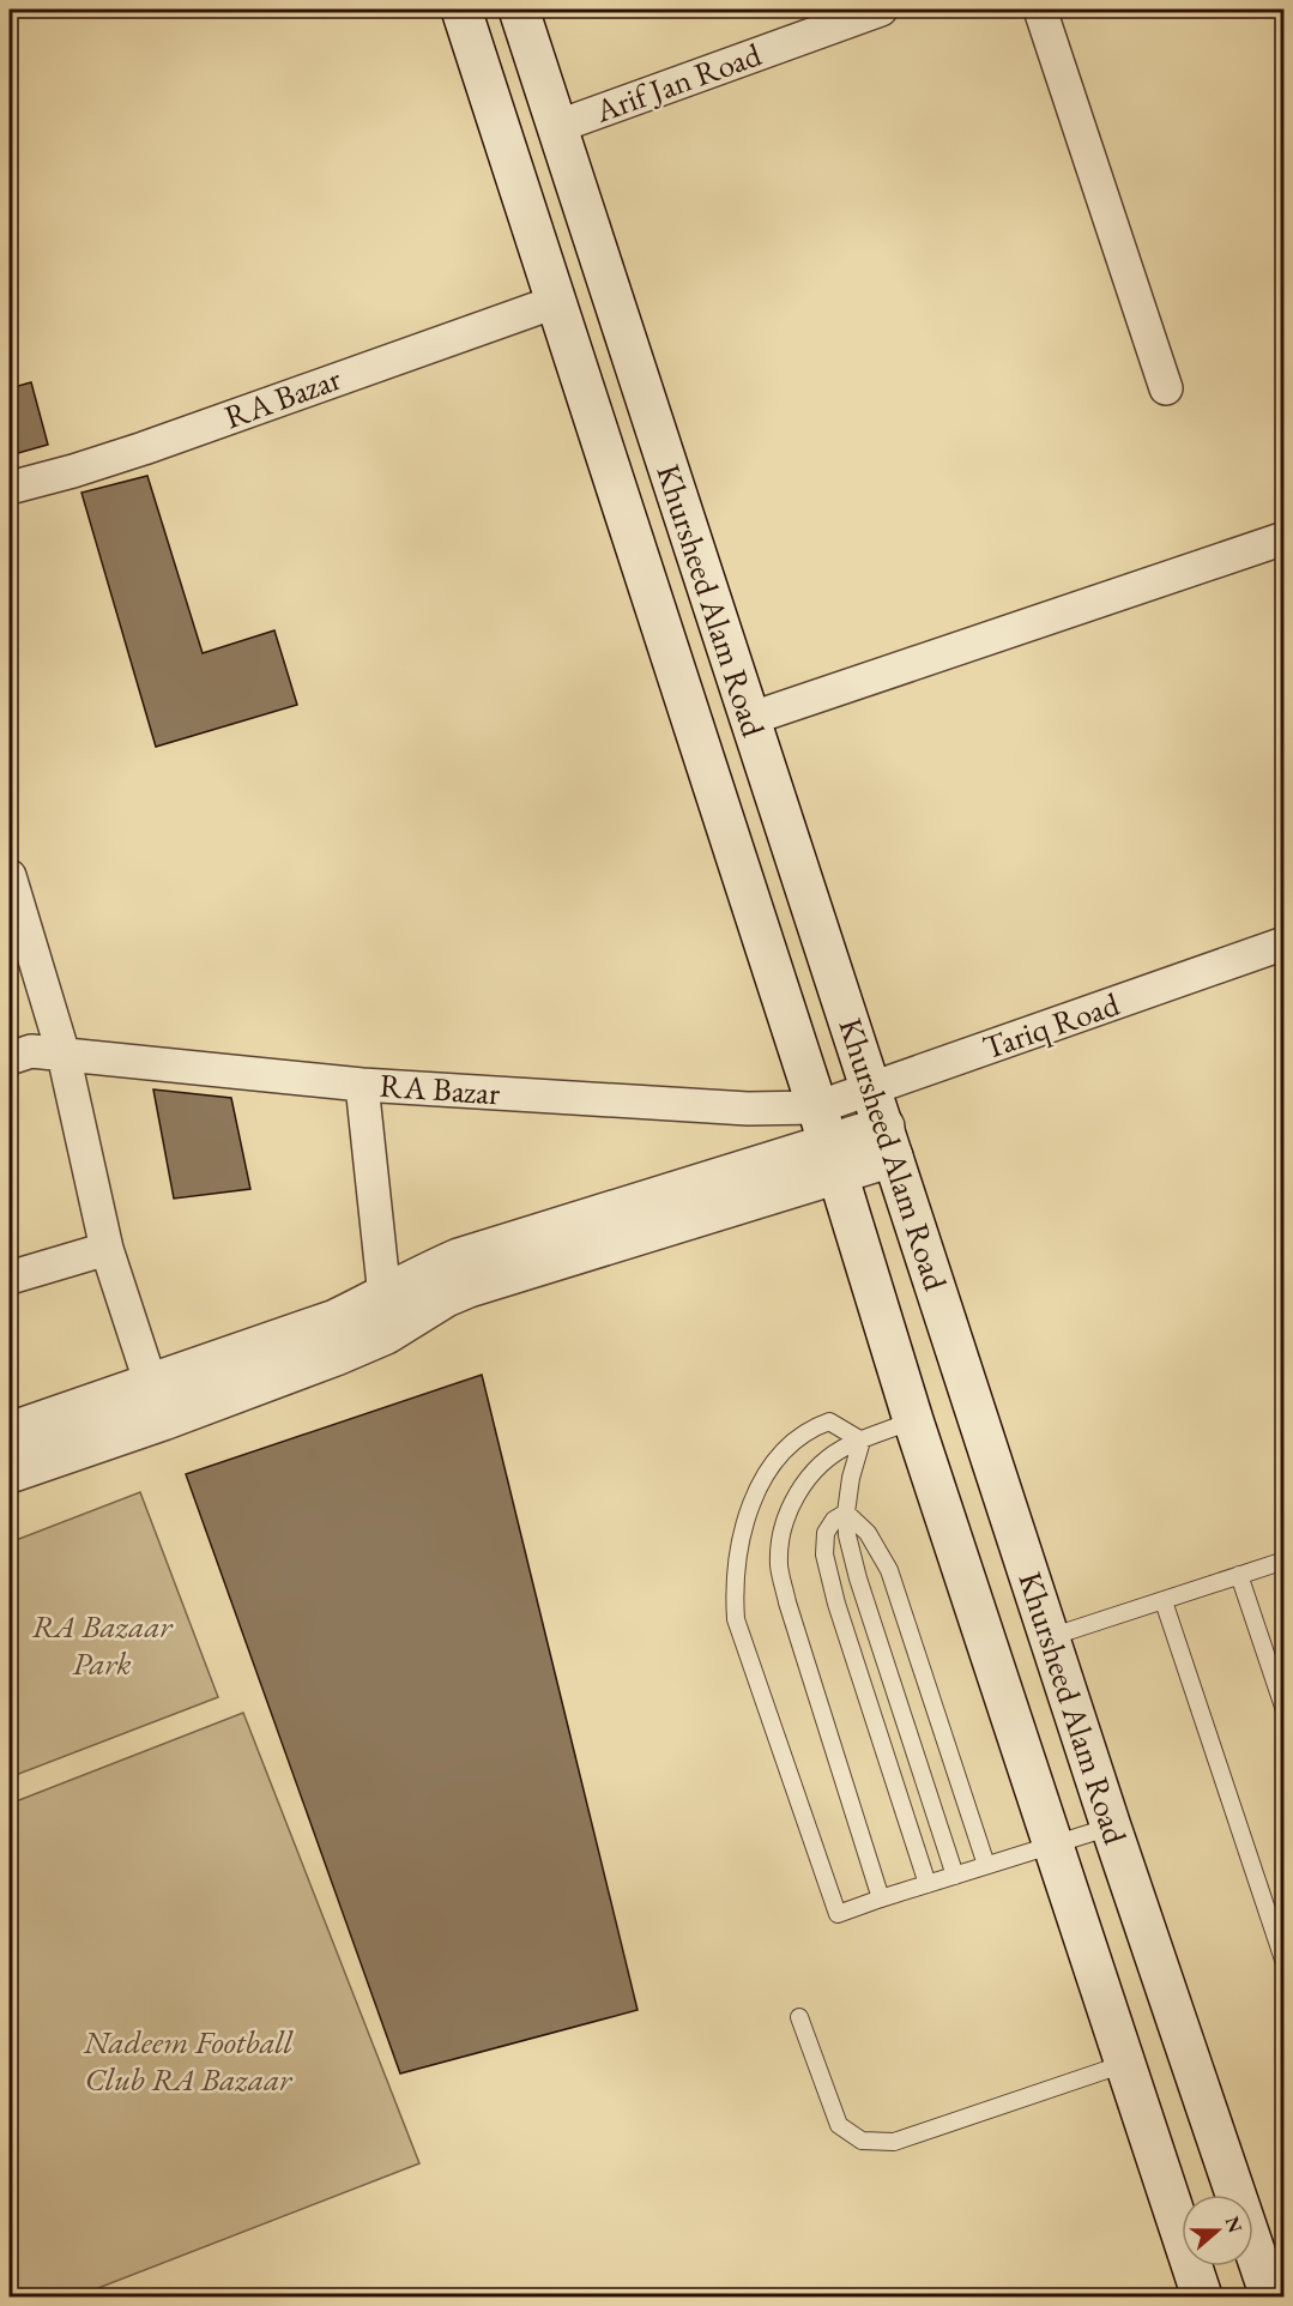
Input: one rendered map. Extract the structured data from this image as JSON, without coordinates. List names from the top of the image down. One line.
{"streets":{"main road":["Khursheed Alam Road"],"street":["Arif Jan Road","RA Bazar","Tariq Road"]},"crossings":[["Arif Jan Road","Khursheed Alam Road"],["RA Bazar","Khursheed Alam Road"],["RA Bazar","Tariq Road"],["Khursheed Alam Road","Tariq Road"]],"parks":["RA Bazaar Park","Nadeem Football Club RA Bazaar"],"north":"right"}
